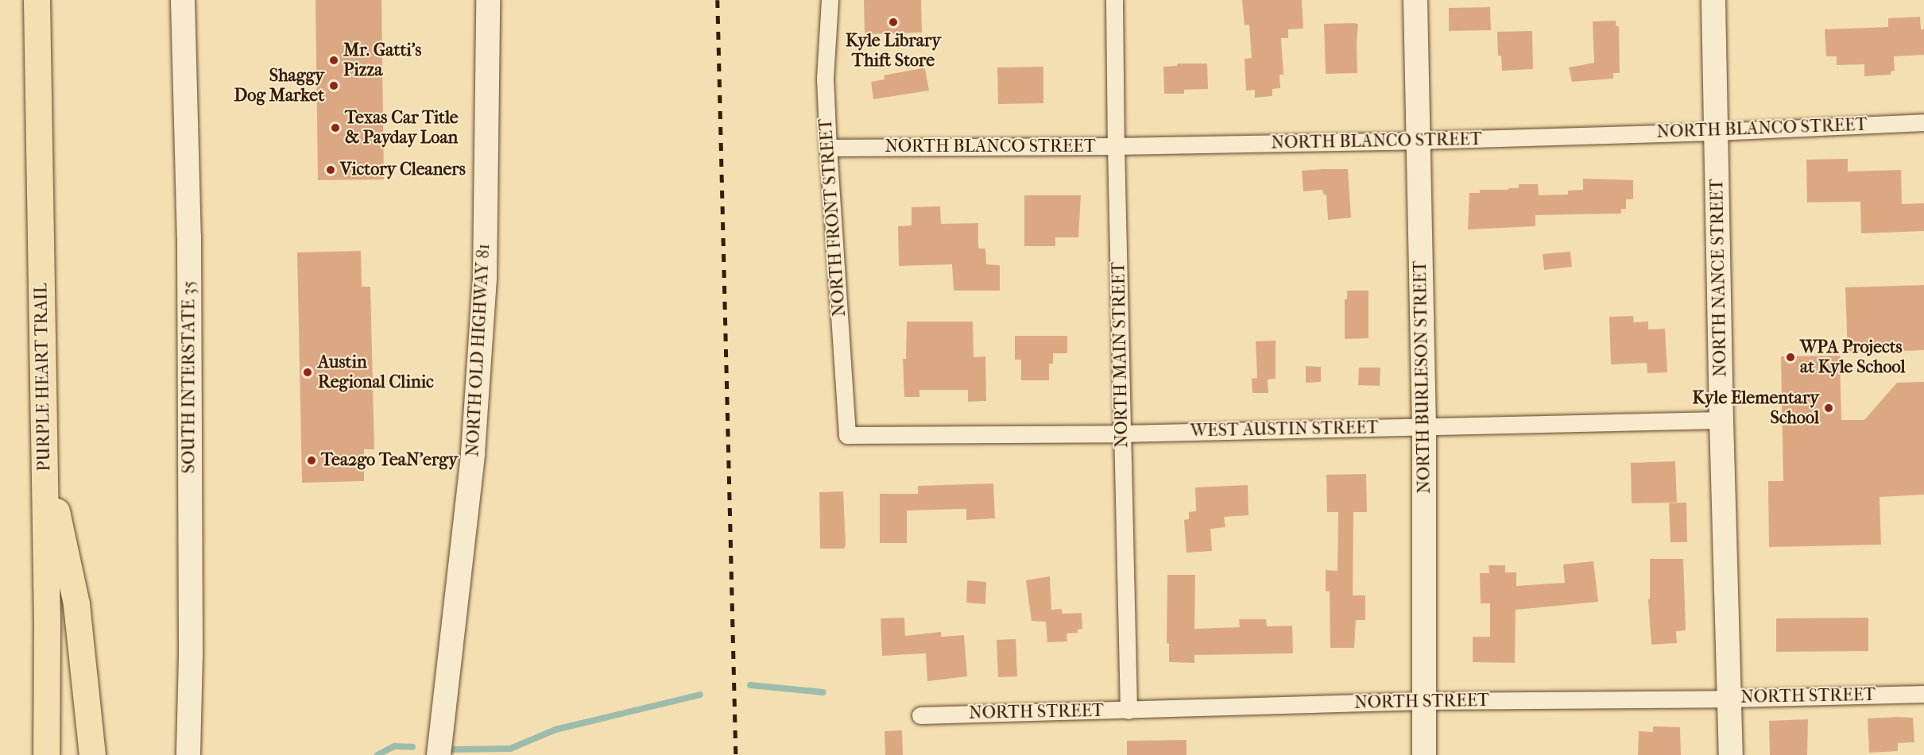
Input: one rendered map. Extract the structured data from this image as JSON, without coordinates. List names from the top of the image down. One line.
{"streets":{"highway":["PURPLE HEART TRAIL"],"street":["NORTH BLANCO STREET","NORTH FRONT STREET","NORTH NANCE STREET","NORTH OLD HIGHWAY 81","NORTH MAIN STREET","SOUTH INTERSTATE 35","NORTH BURLESON STREET","WEST AUSTIN STREET","NORTH STREET"]},"crossings":[["NORTH BLANCO STREET","NORTH FRONT STREET"],["NORTH BLANCO STREET","NORTH NANCE STREET"],["NORTH BLANCO STREET","NORTH MAIN STREET"],["NORTH BLANCO STREET","NORTH BURLESON STREET"],["NORTH FRONT STREET","WEST AUSTIN STREET"],["NORTH NANCE STREET","WEST AUSTIN STREET"],["NORTH NANCE STREET","NORTH STREET"],["NORTH MAIN STREET","WEST AUSTIN STREET"],["NORTH MAIN STREET","NORTH STREET"],["NORTH BURLESON STREET","WEST AUSTIN STREET"],["NORTH BURLESON STREET","NORTH STREET"]],"places":["Kyle Library Thift Store","Mr. Gatti's Pizza","Shaggy Dog Market","Texas Car Title & Payday Loan","Victory Cleaners","WPA Projects at Kyle School","Austin Regional Clinic","Kyle Elementary School","Tea2go TeaN'ergy"]}
